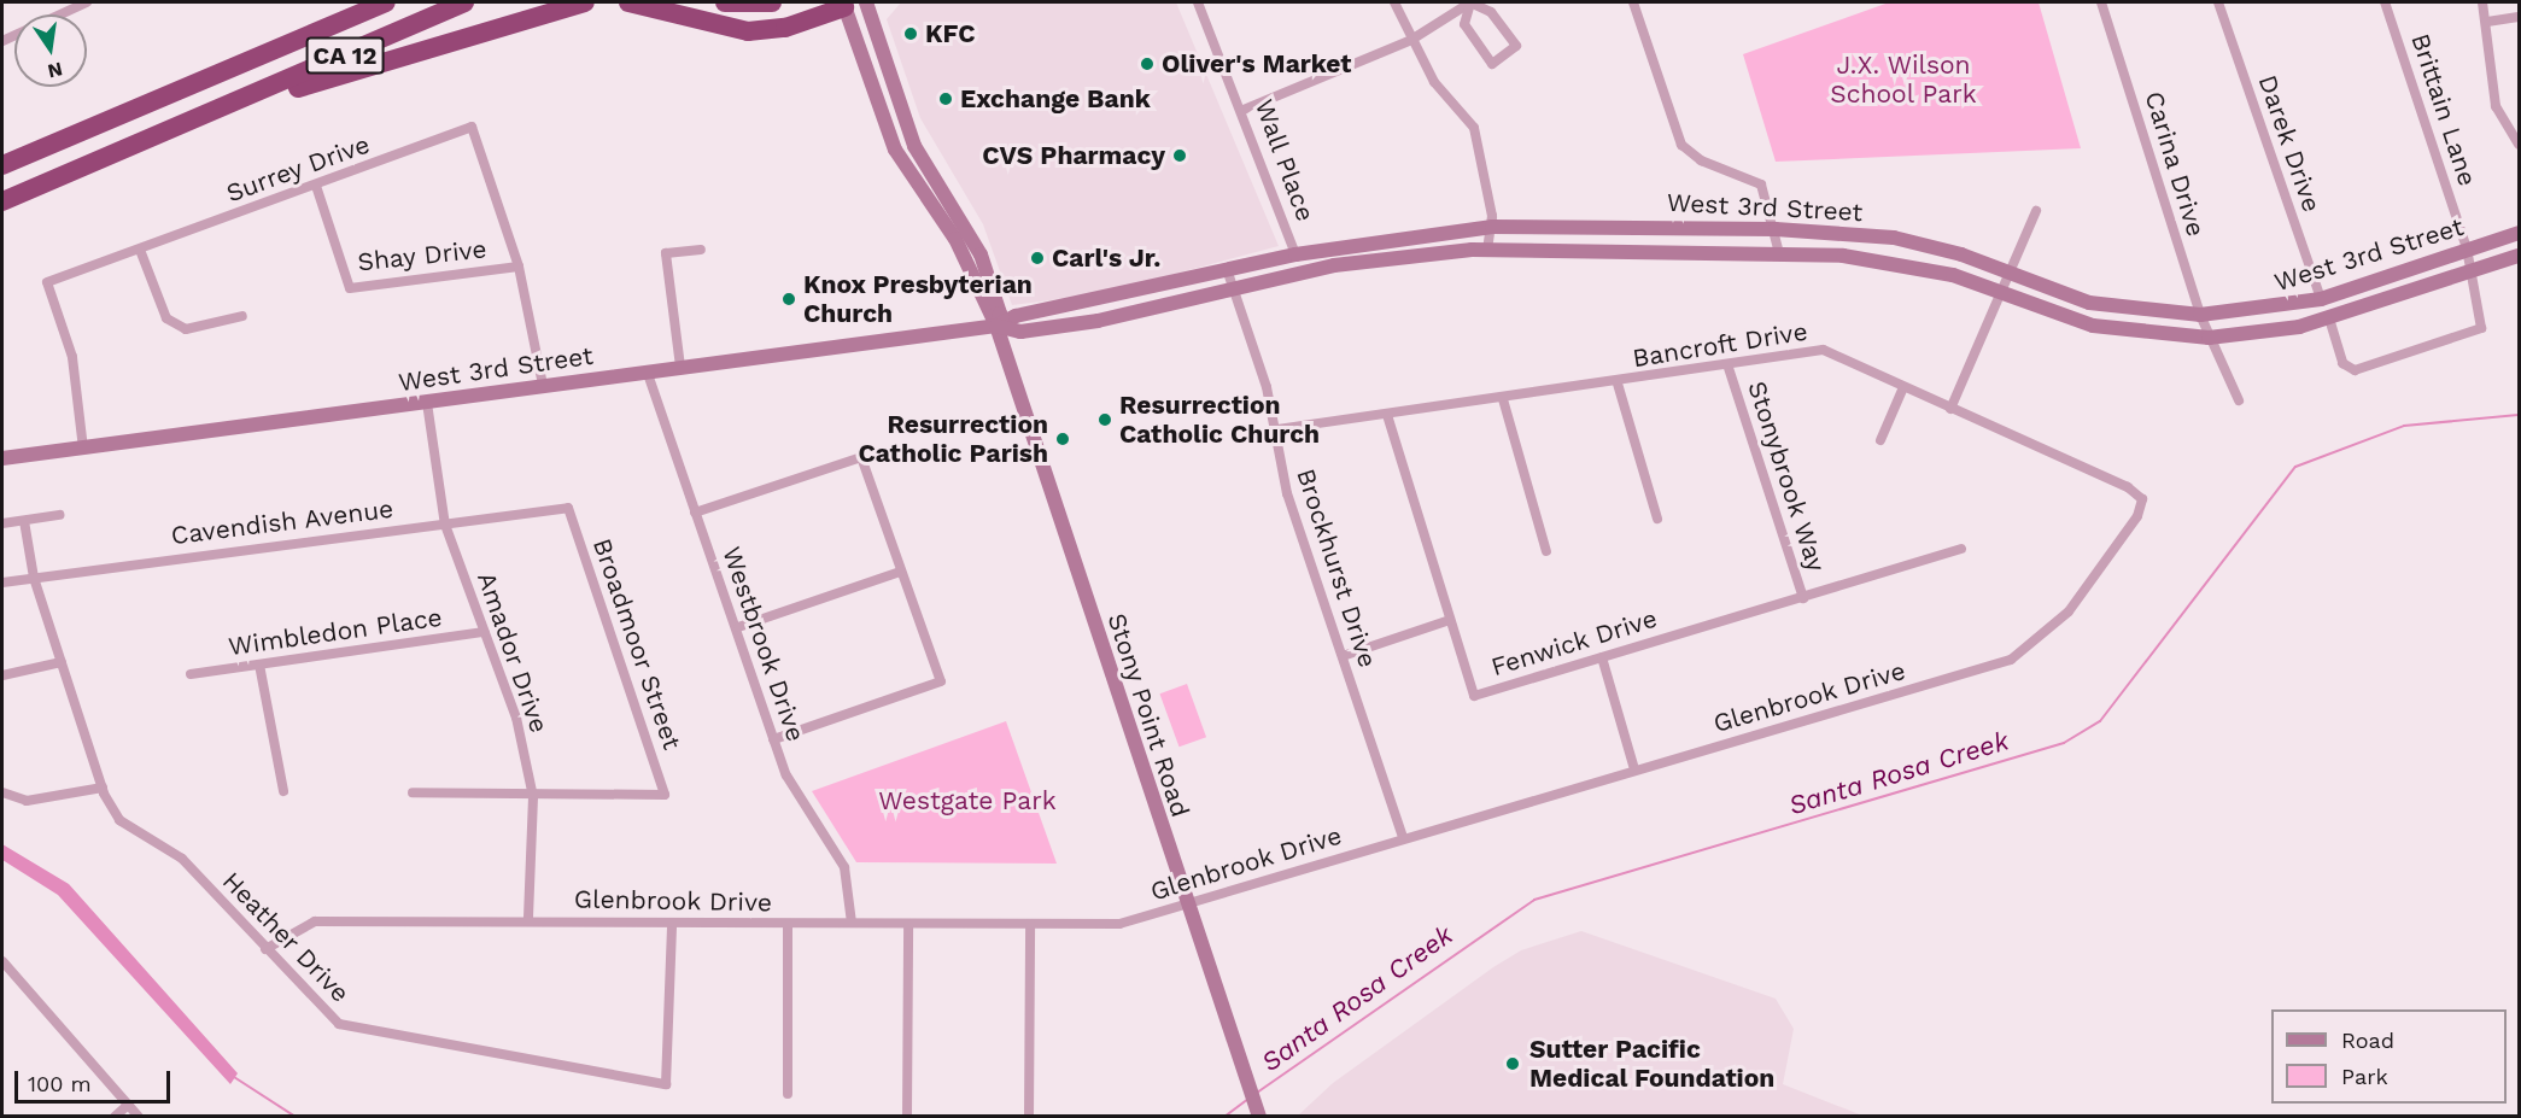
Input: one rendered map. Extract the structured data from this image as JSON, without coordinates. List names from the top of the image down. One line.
{"streets":{"highway":["CA 12"],"main road":["West 3rd Street","Stony Point Road"],"street":["Brittain Lane","Darek Drive","Wall Place","Carina Drive","Surrey Drive","Shay Drive","Bancroft Drive","Stonybrook Way","Cavendish Avenue","Brockhurst Drive","Wimbledon Place","Fenwick Drive","Broadmoor Street","Westbrook Drive","Amador Drive","Glenbrook Drive","Heather Drive"]},"crossings":[["Brittain Lane","West 3rd Street"],["Darek Drive","West 3rd Street"],["Wall Place","West 3rd Street"],["Carina Drive","West 3rd Street"],["Surrey Drive","West 3rd Street"],["Surrey Drive","Shay Drive"],["West 3rd Street","Brockhurst Drive"],["West 3rd Street","Westbrook Drive"],["West 3rd Street","Amador Drive"],["West 3rd Street","Stony Point Road"],["Bancroft Drive","Stonybrook Way"],["Bancroft Drive","Brockhurst Drive"],["Bancroft Drive","Fenwick Drive"],["Bancroft Drive","Glenbrook Drive"],["Stonybrook Way","Fenwick Drive"],["Cavendish Avenue","Broadmoor Street"],["Cavendish Avenue","Amador Drive"],["Cavendish Avenue","Heather Drive"],["Brockhurst Drive","Glenbrook Drive"],["Wimbledon Place","Amador Drive"],["Broadmoor Street","Amador Drive"],["Westbrook Drive","Glenbrook Drive"],["Amador Drive","Glenbrook Drive"],["Glenbrook Drive","Stony Point Road"],["Glenbrook Drive","Heather Drive"]],"water":["Santa Rosa Creek"],"parks":["J.X. Wilson School Park","Westgate Park"],"places":["KFC","Oliver's Market","Exchange Bank","CVS Pharmacy","Carl's Jr.","Knox Presbyterian Church","Resurrection Catholic Church","Resurrection Catholic Parish","Sutter Pacific Medical Foundation"],"legend":["Road","Park"],"scale_bar":"100 m","north":"bottom"}
